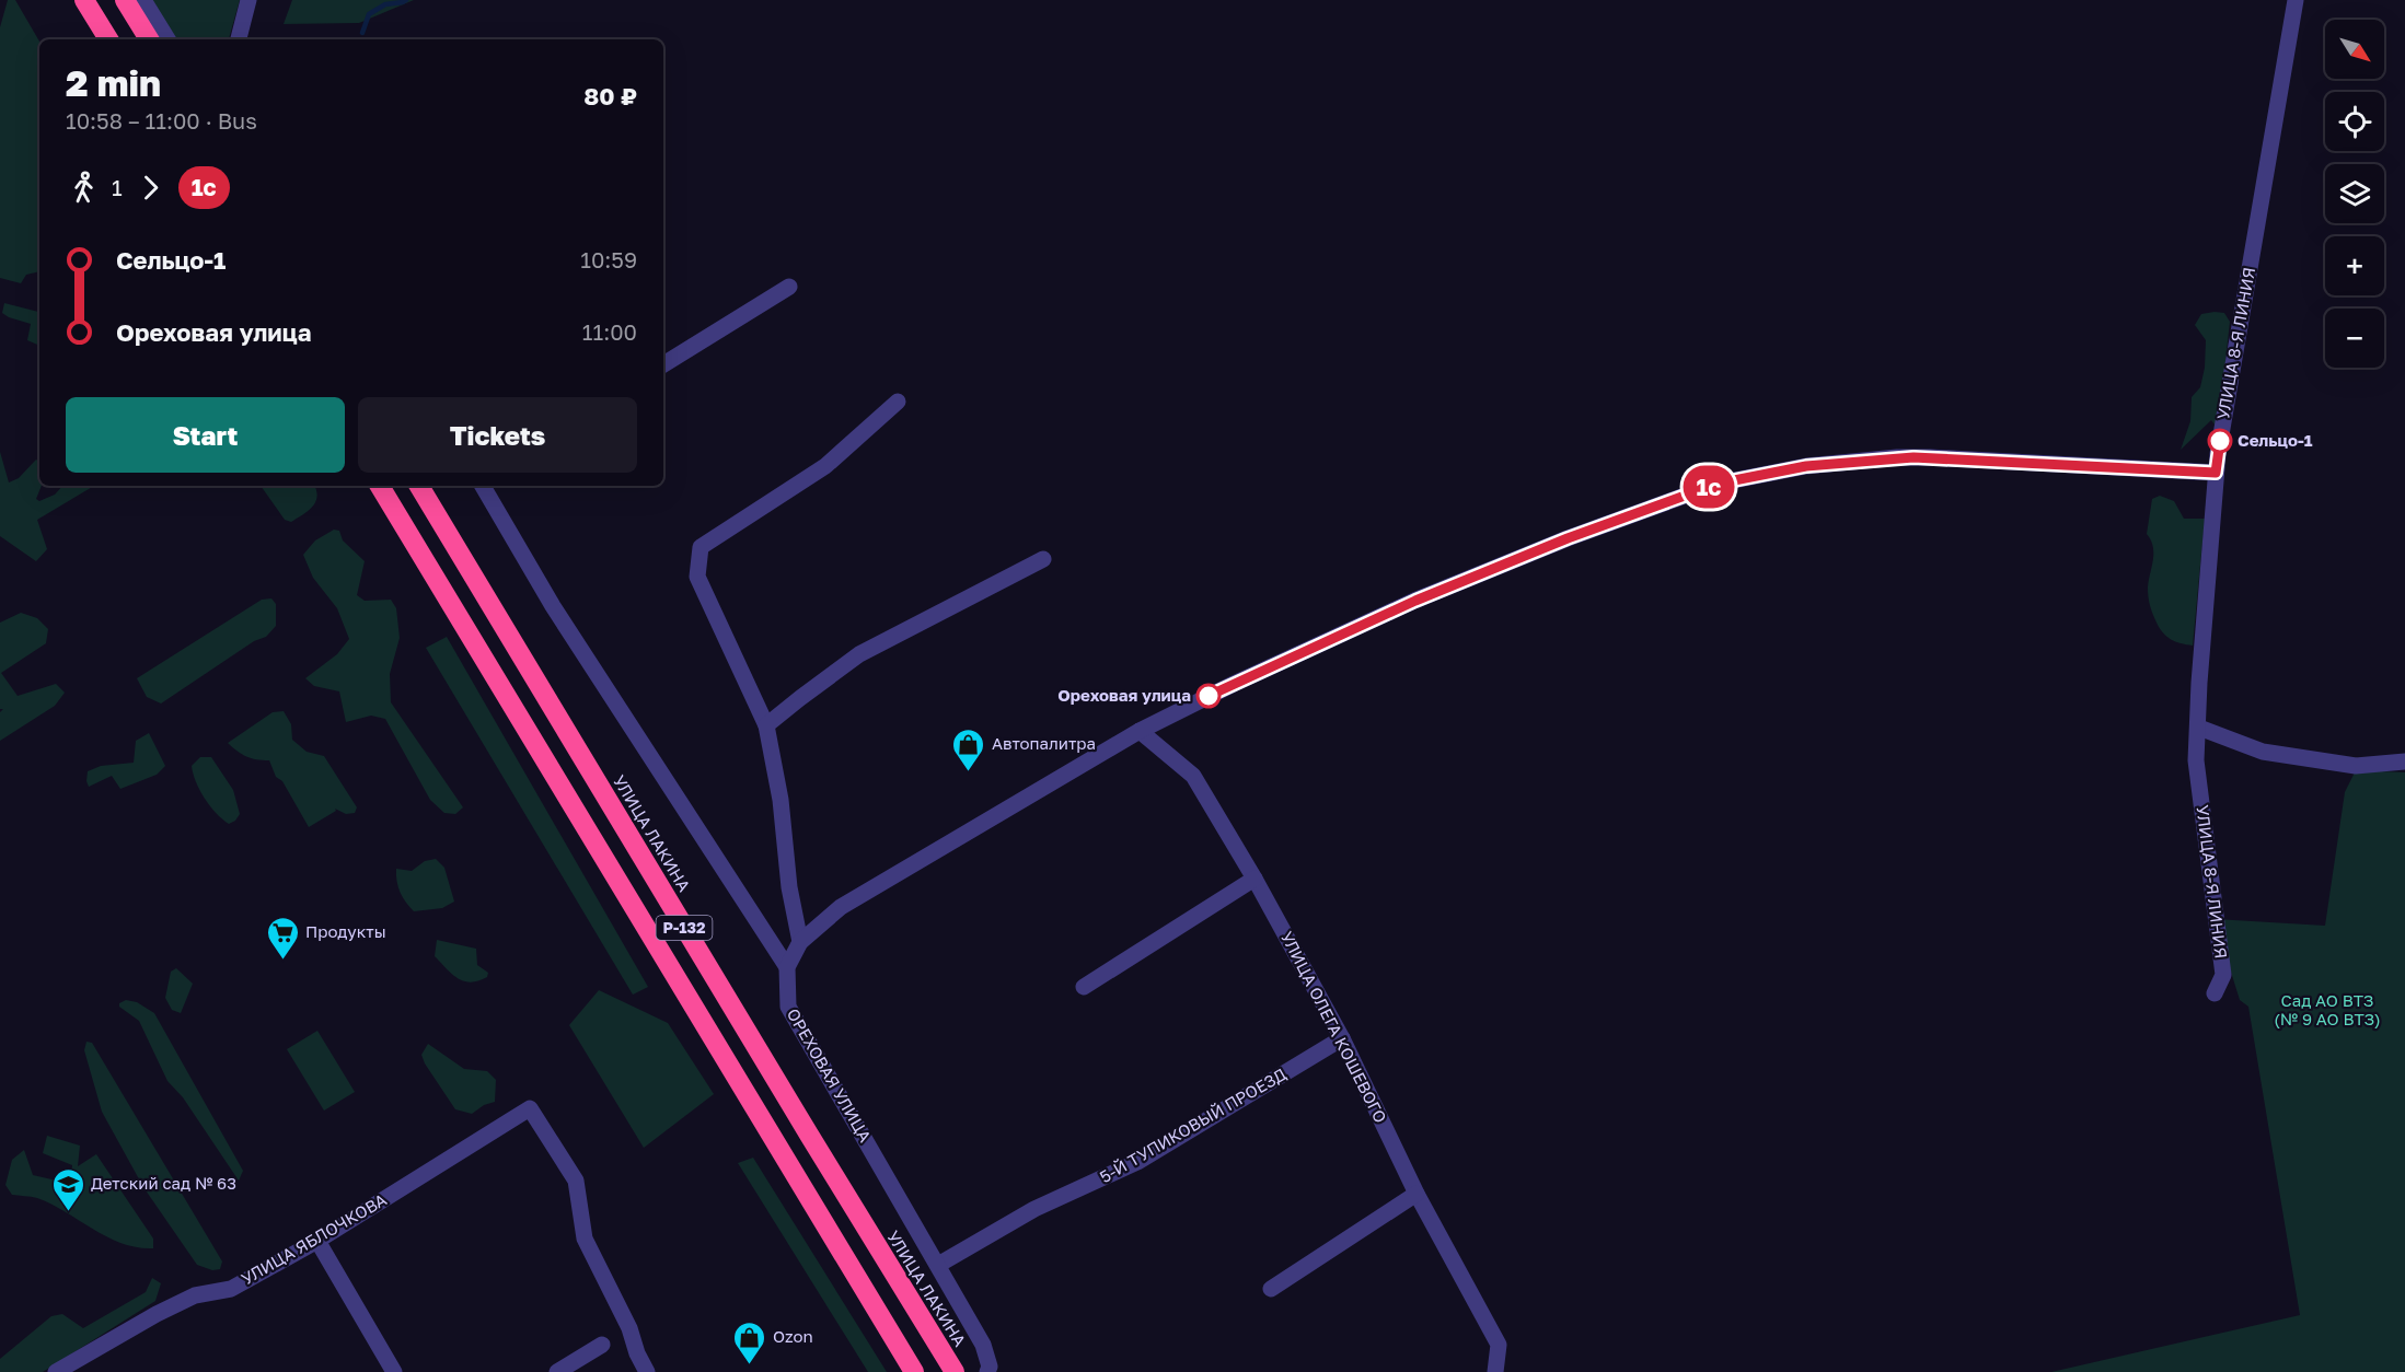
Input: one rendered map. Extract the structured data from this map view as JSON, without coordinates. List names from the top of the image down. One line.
{"streets":{"highway":["УЛИЦА ЛАКИНА","Р-132"],"street":["УЛИЦА 8-Я ЛИНИЯ","УЛИЦА ОЛЕГА КОШЕВОГО","ОРЕХОВАЯ УЛИЦА","5-Й ТУПИКОВЫЙ ПРОЕЗД","УЛИЦА ЯБЛОЧКОВА"]},"crossings":[["УЛИЦА 8-Я ЛИНИЯ","ОРЕХОВАЯ УЛИЦА"],["УЛИЦА ОЛЕГА КОШЕВОГО","ОРЕХОВАЯ УЛИЦА"],["УЛИЦА ОЛЕГА КОШЕВОГО","5-Й ТУПИКОВЫЙ ПРОЕЗД"],["ОРЕХОВАЯ УЛИЦА","5-Й ТУПИКОВЫЙ ПРОЕЗД"]],"parks":["Сад АО ВТЗ (№ 9 АО ВТЗ)"],"places":{"other":["Сельцо-1","Ореховая улица"],"shop":["Автопалитра","Ozon"],"supermarket":["Продукты"],"school or university":["Детский сад № 63"]},"lines":["bus line 1с"],"north":"bottom right","page":{"on_map":"1с","map_buttons":["+","−"],"heading":["2 min","10:58 – 11:00 · Bus","80 ₽"],"legs":["1","1с"],"list":[{"name":"Сельцо-1","value":"10:59"},{"name":"Ореховая улица","value":"11:00"}],"buttons":["Start","Tickets"]}}
